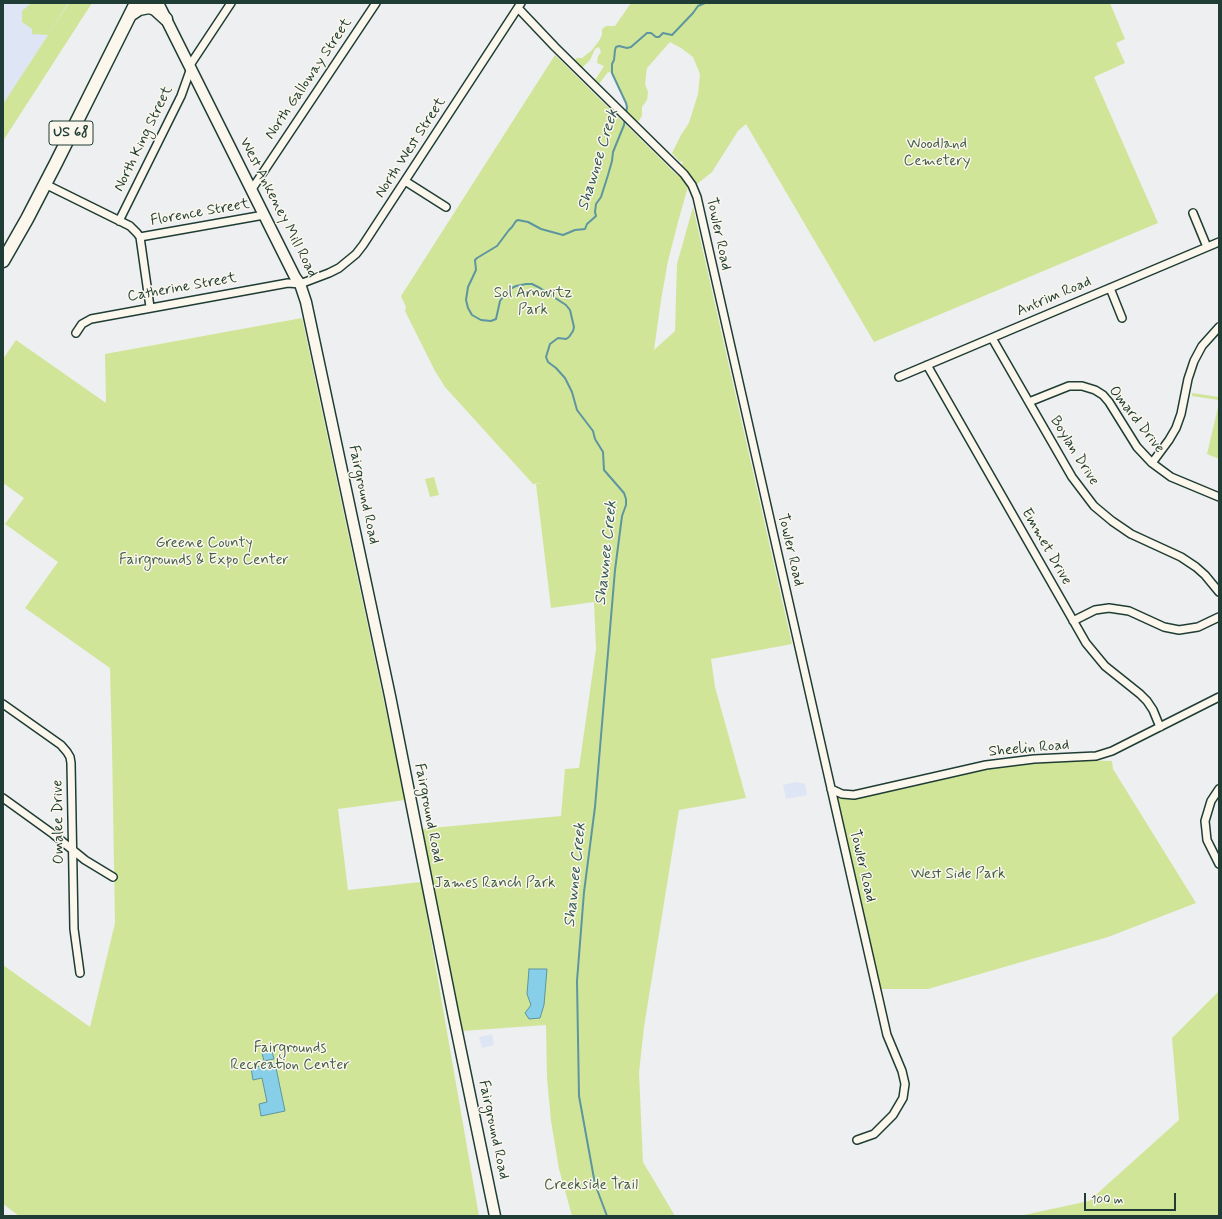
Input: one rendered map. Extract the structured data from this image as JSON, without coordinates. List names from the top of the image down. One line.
{"streets":{"highway":["US 68"],"street":["North Galloway Street","North King Street","North West Street","West Ankeney Mill Road","Florence Street","Towler Road","Catherine Street","Antrim Road","Omard Drive","Boylan Drive","Fairground Road","Emmet Drive","Sheelin Road","Omalee Drive"]},"crossings":[["North Galloway Street","West Ankeney Mill Road"],["North King Street","West Ankeney Mill Road"],["North West Street","West Ankeney Mill Road"],["North West Street","Towler Road"],["North West Street","Catherine Street"],["West Ankeney Mill Road","Florence Street"],["West Ankeney Mill Road","Catherine Street"],["West Ankeney Mill Road","Fairground Road"],["Towler Road","Sheelin Road"],["Antrim Road","Boylan Drive"],["Antrim Road","Emmet Drive"],["Omard Drive","Boylan Drive"],["Emmet Drive","Sheelin Road"]],"water":["Shawnee Creek"],"parks":["Woodland Cemetery","Sol Arnovitz Park","Greene County Fairgrounds & Expo Center","West Side Park","James Ranch Park","Fairgrounds Recreation Center","Creekside Trail"],"scale_bar":"100 m"}
